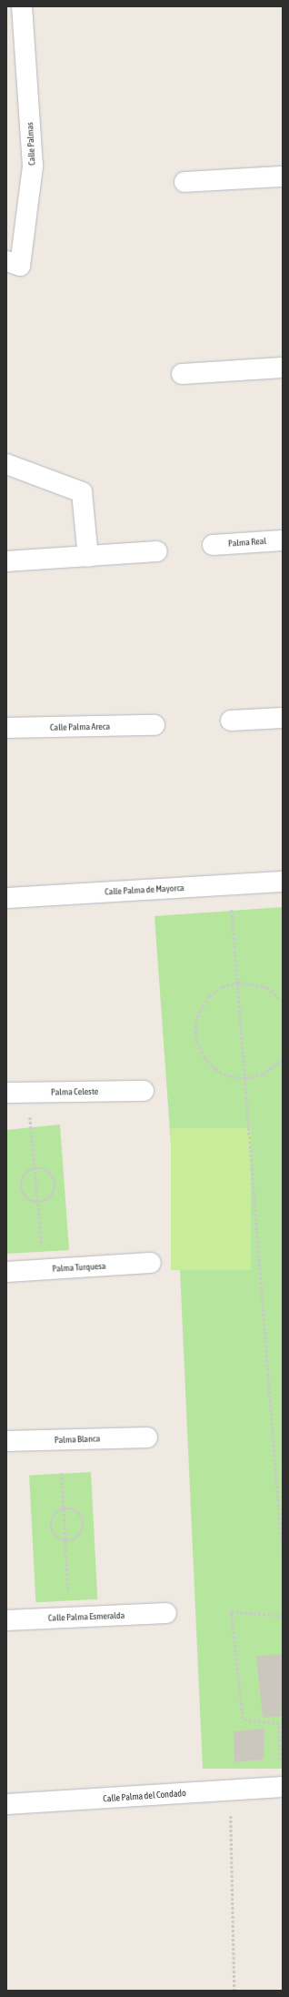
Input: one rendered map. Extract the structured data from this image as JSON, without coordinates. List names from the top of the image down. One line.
{"streets":{"street":["Calle Palmas","Palma Real","Calle Palma Areca","Calle Palma de Mayorca","Palma Celeste","Palma Turquesa","Palma Blanca","Calle Palma Esmeralda","Calle Palma del Condado"]}}
